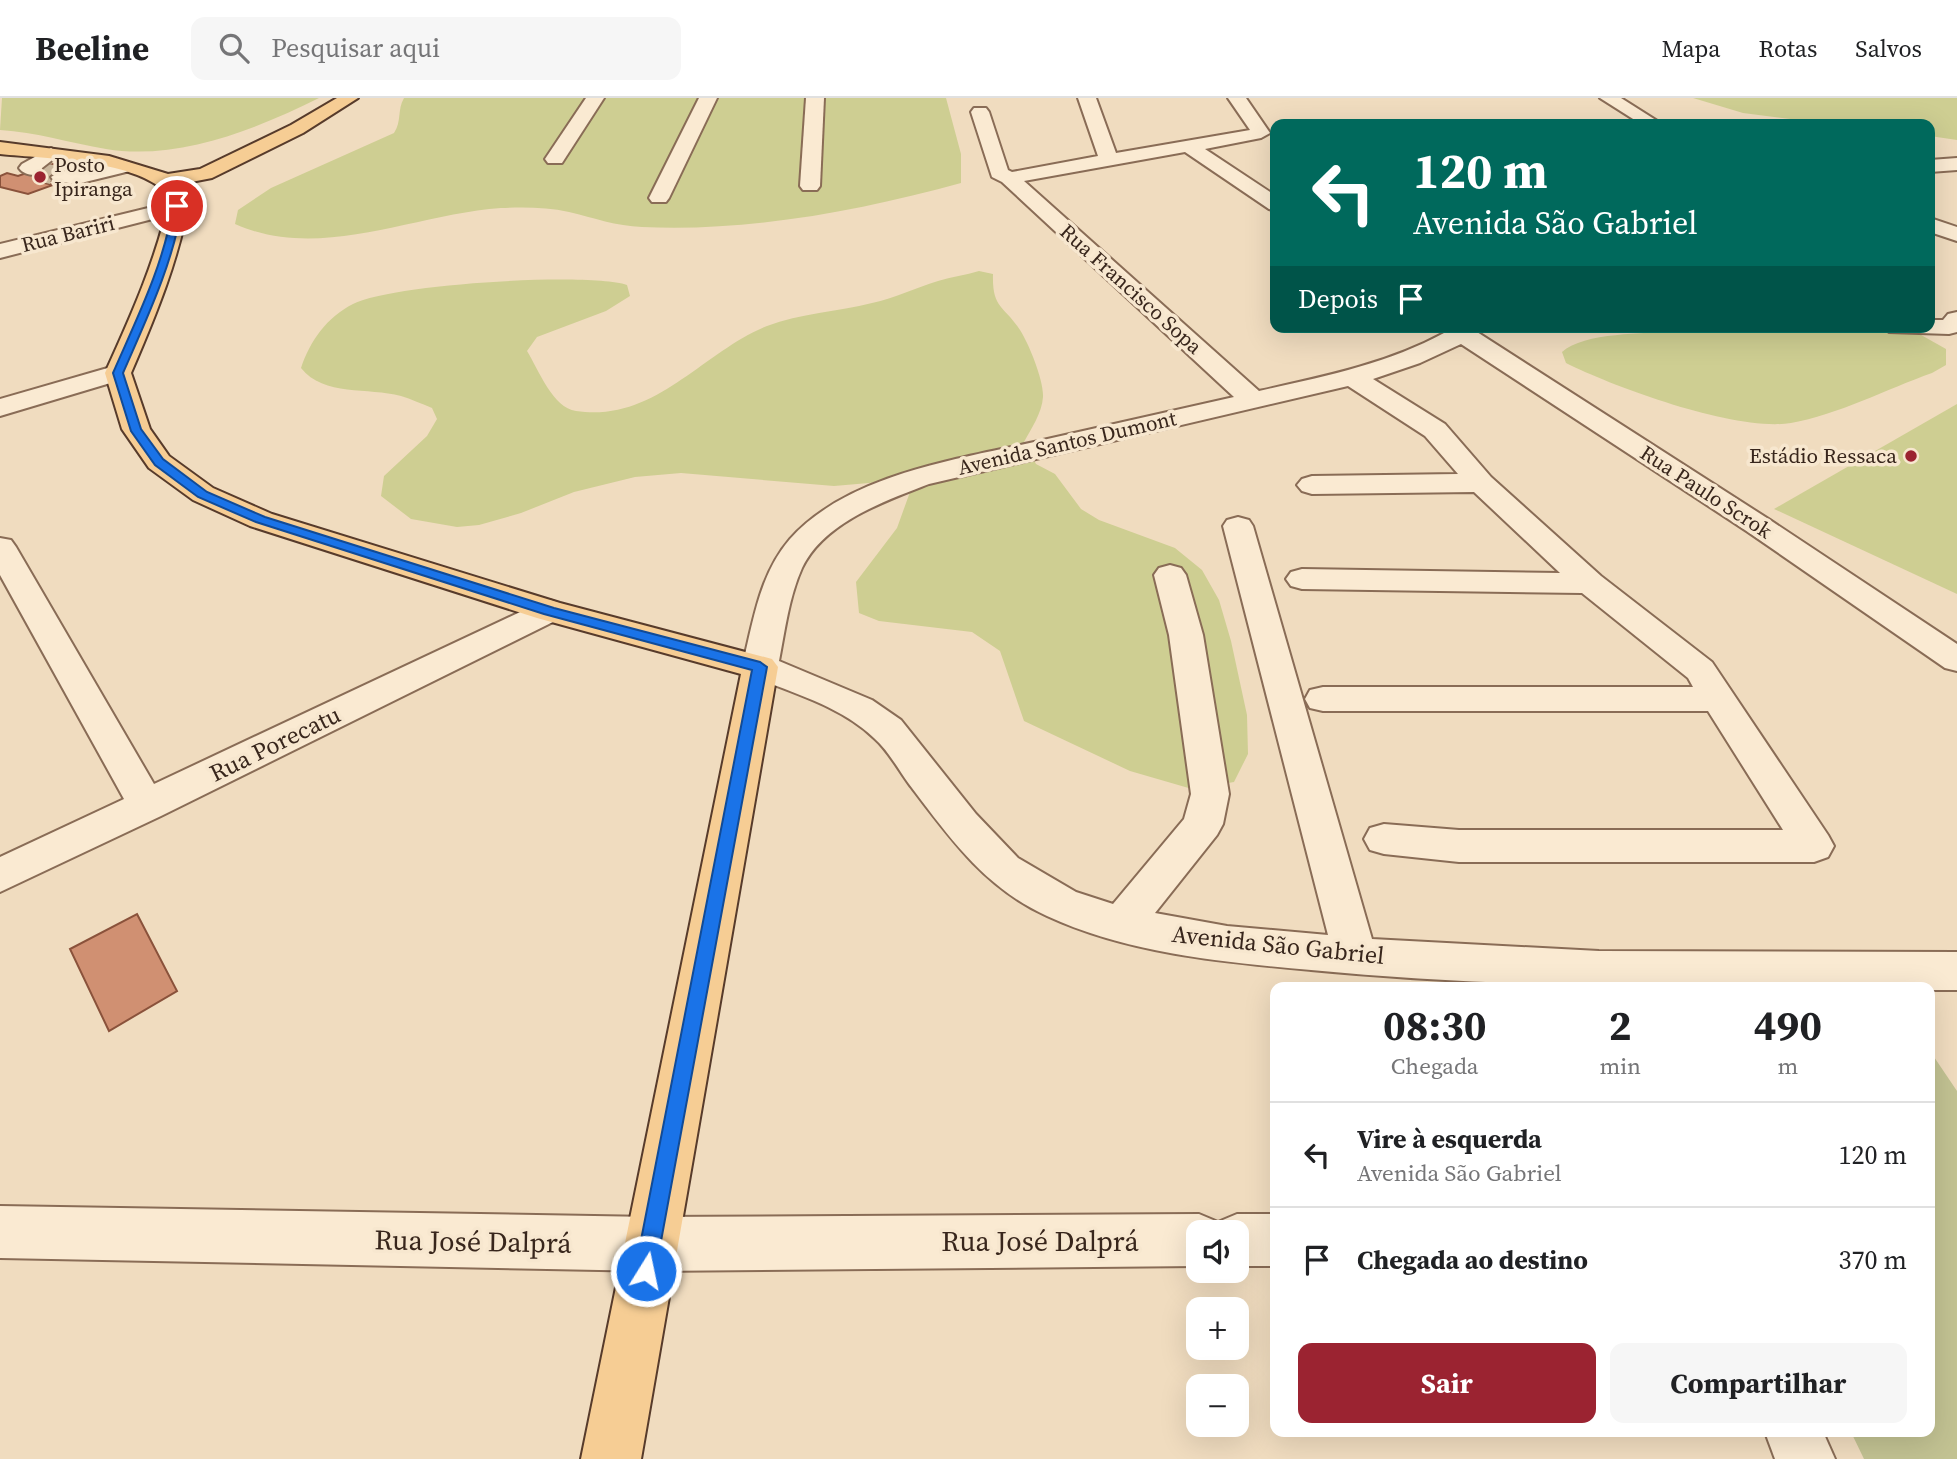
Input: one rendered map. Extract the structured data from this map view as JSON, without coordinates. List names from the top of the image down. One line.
{"streets":{"main road":["Avenida São Gabriel"],"street":["Rua Bariri","Rua Francisco Sopa","Avenida Santos Dumont","Rua Paulo Scrok","Rua Porecatu","Rua José Dalprá"]},"crossings":[["Rua Francisco Sopa","Avenida Santos Dumont"],["Avenida Santos Dumont","Avenida São Gabriel"],["Rua Porecatu","Avenida São Gabriel"]],"places":["Posto Ipiranga","Estádio Ressaca"],"page":{"header":"Beeline","search":"Pesquisar aqui","nav":["Mapa","Rotas","Salvos"],"turn":["120 m","Avenida São Gabriel"],"then":"Depois","eta":["08:30","Chegada","2","min","490","m"],"list":[{"name":"Vire à esquerda","note":"Avenida São Gabriel","value":"120 m"},{"name":"Chegada ao destino","value":"370 m"}],"map_buttons":["+","−"],"buttons":["Sair","Compartilhar"]}}
